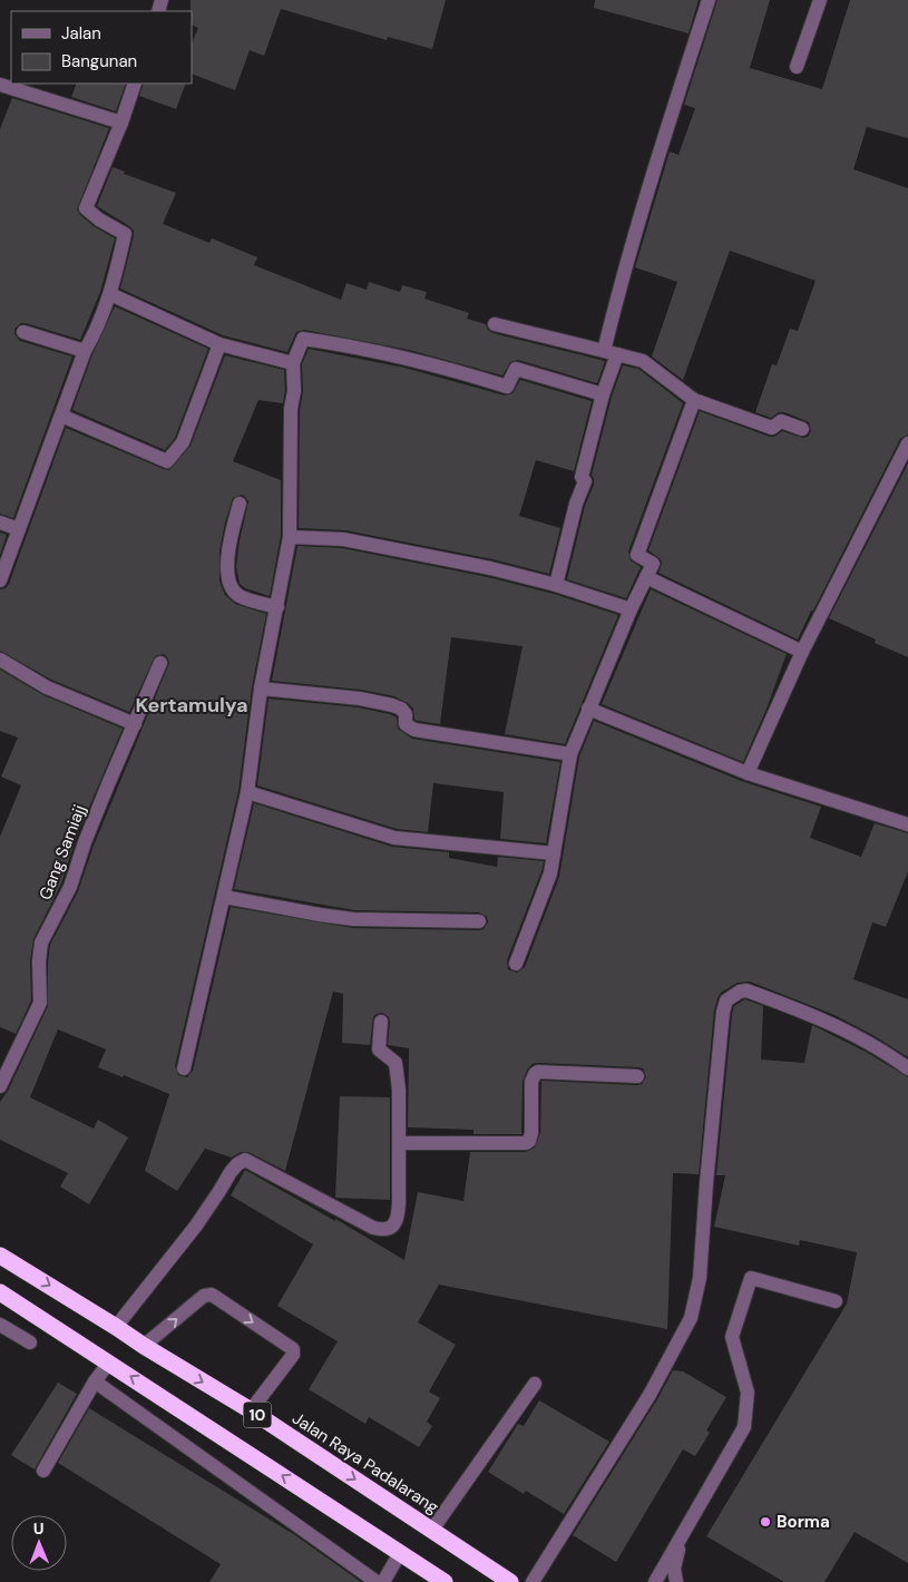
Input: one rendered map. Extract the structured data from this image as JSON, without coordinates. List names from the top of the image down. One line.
{"streets":{"highway":["10","Jalan Raya Padalarang"],"street":["Gang Samiajj"]},"districts":["Kertamulya"],"places":["Borma"],"legend":["Jalan","Bangunan"],"north":"top"}
